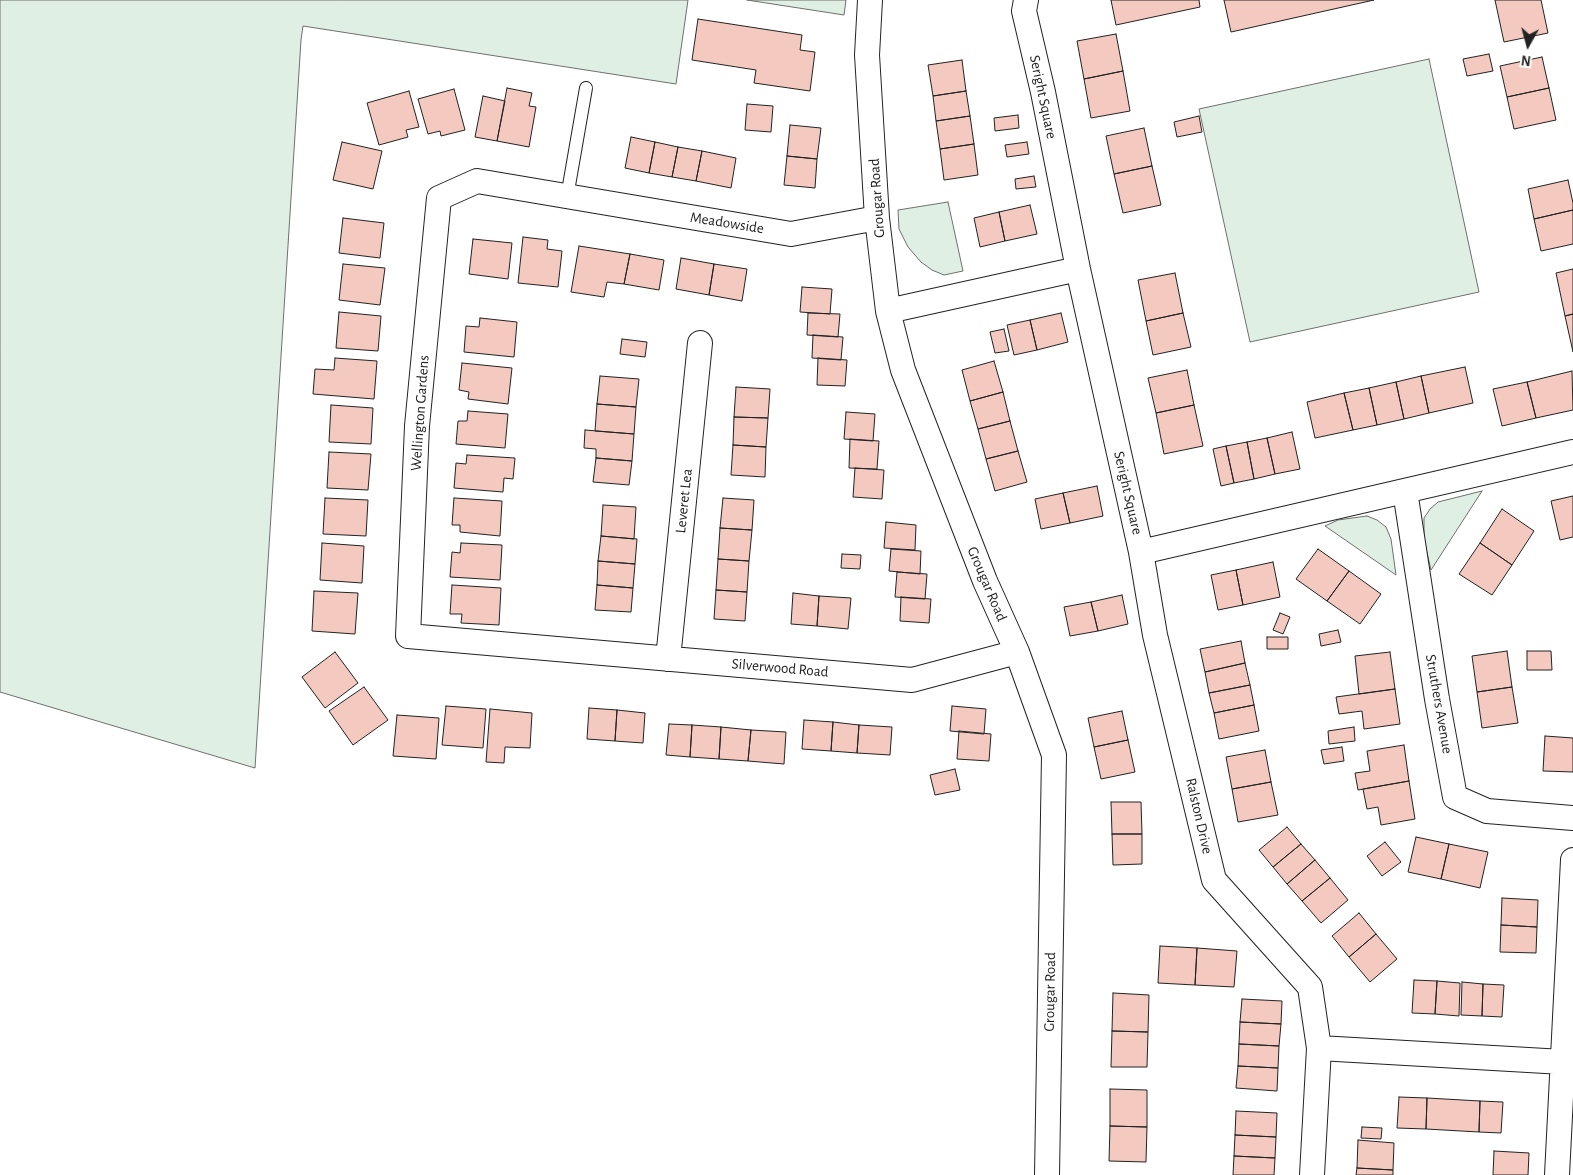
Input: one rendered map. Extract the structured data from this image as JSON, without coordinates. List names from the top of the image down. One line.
{"streets":{"street":["Seright Square","Grougar Road","Meadowside","Wellington Gardens","Leveret Lea","Silverwood Road","Struthers Avenue","Ralston Drive"]},"crossings":[["Seright Square","Struthers Avenue"],["Seright Square","Ralston Drive"],["Grougar Road","Meadowside"],["Grougar Road","Silverwood Road"],["Meadowside","Wellington Gardens"],["Wellington Gardens","Silverwood Road"],["Leveret Lea","Silverwood Road"]],"north":"bottom"}
